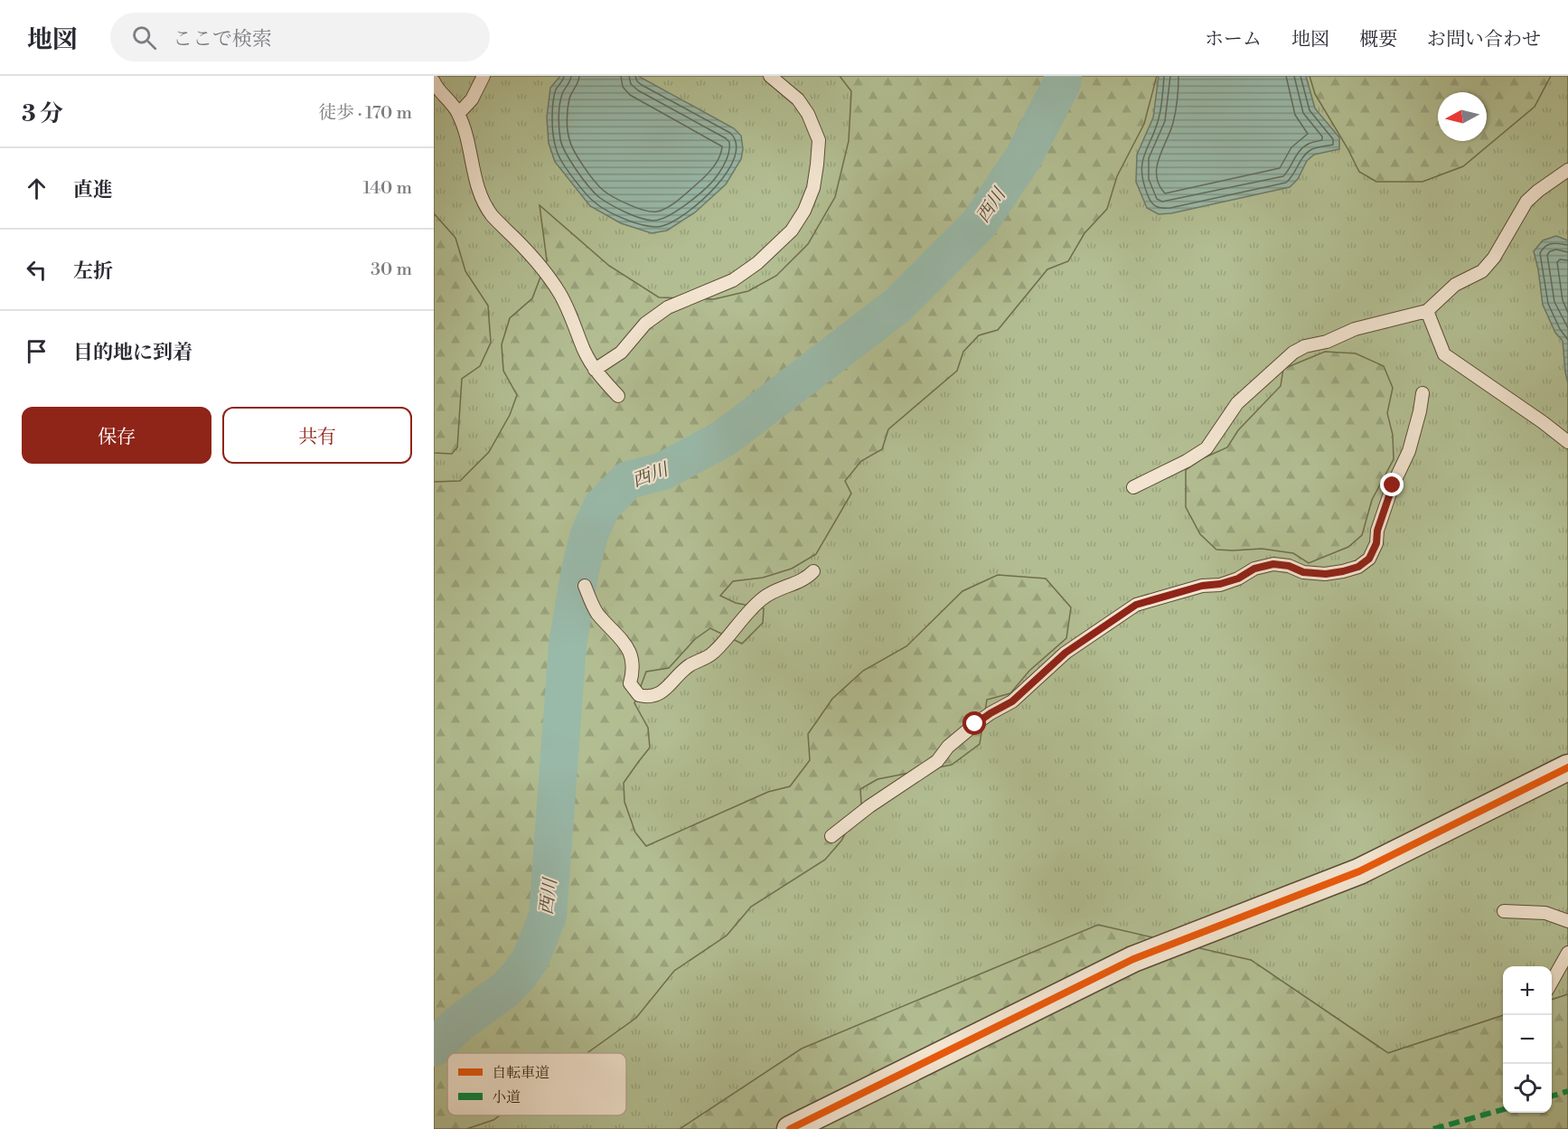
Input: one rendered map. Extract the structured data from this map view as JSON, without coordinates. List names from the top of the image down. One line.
{"water":["西川"],"legend":["自転車道","小道"],"north":"left","page":{"header":"地図","search":"ここで検索","nav":["ホーム","地図","概要","お問い合わせ"],"heading":["3 分","徒歩 · 170 m"],"list":[["直進","140 m"],["左折","30 m"],"目的地に到着"],"buttons":["保存","共有"],"map_buttons":["+","−"]}}
